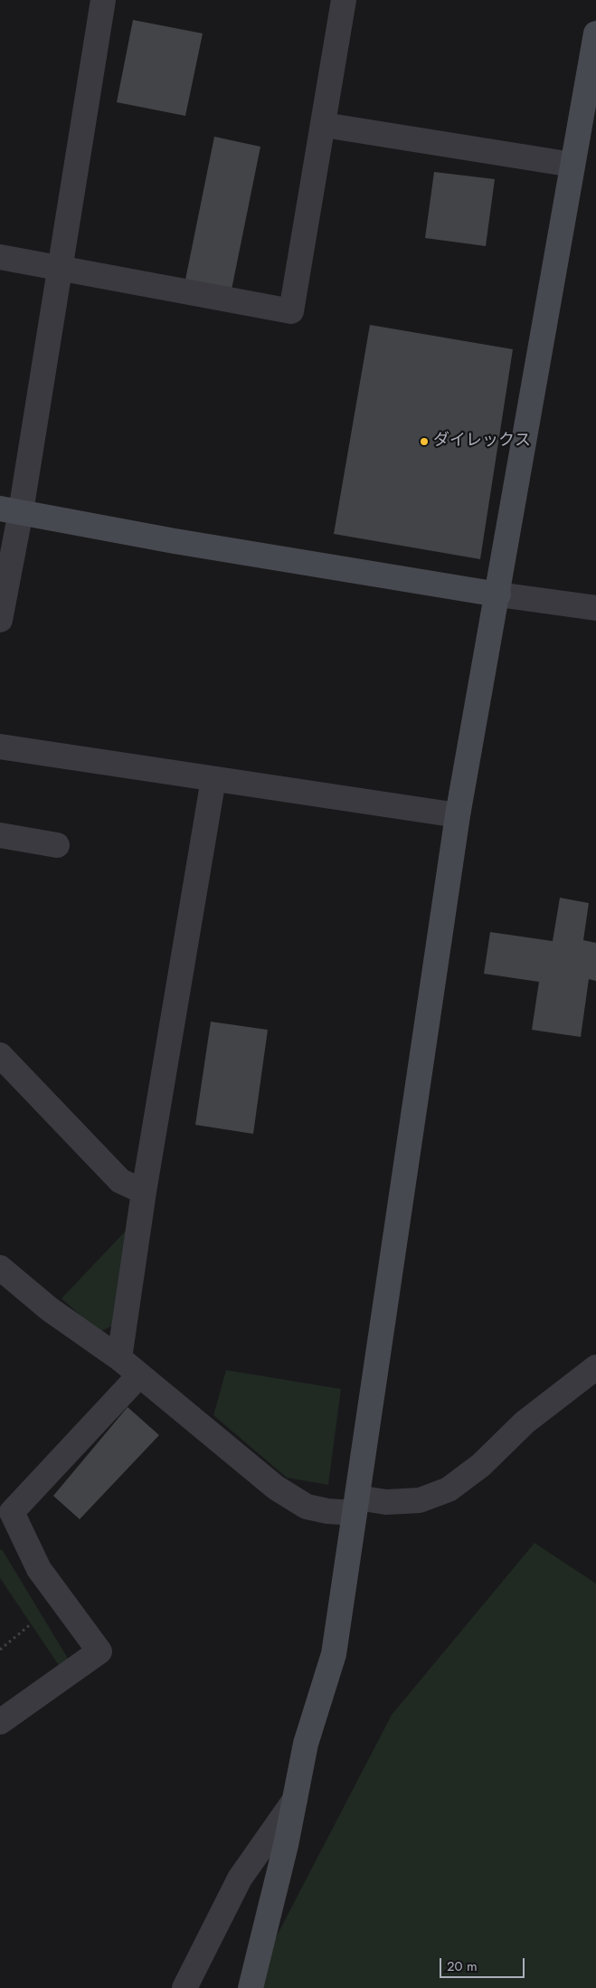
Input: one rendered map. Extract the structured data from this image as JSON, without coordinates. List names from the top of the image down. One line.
{"places":["ダイレックス"],"scale_bar":"20 m"}
